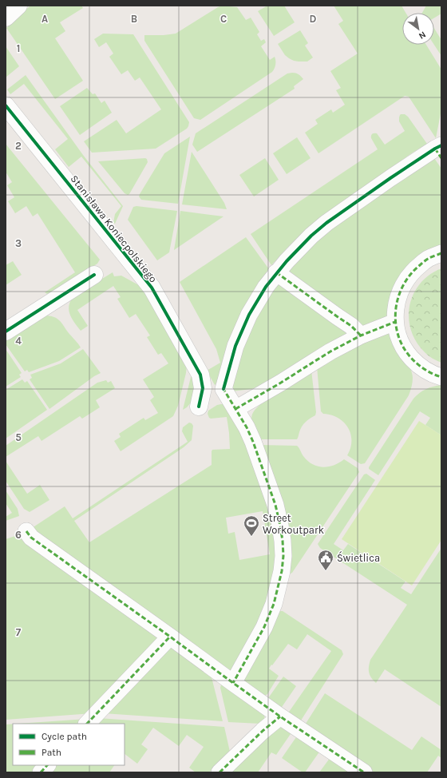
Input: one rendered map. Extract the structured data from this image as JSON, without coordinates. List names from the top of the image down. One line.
{"streets":{"street":["Stanisława Koniecpolskiego"]},"places":{"sports":["Street Workoutpark"],"public building":["Świetlica"]},"legend":["Cycle path","Path"],"north":"bottom right","grid":{"columns":["A","B","C","D"],"rows":["1","2","3","4","5","6","7"]}}
